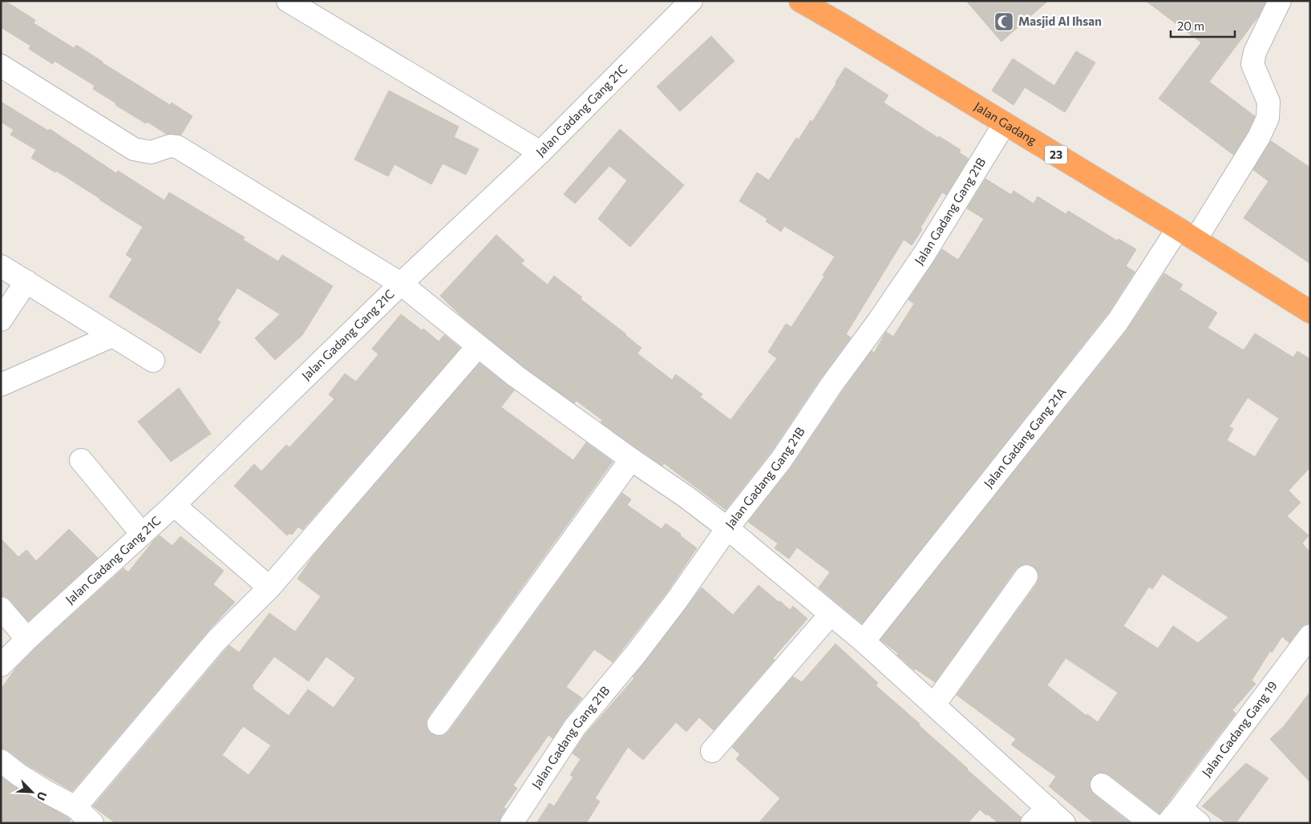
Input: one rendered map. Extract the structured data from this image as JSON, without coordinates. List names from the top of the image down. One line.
{"streets":{"highway":["Jalan Gadang","23"],"street":["Jalan Gadang Gang 21C","Jalan Gadang Gang 21B","Jalan Gadang Gang 21A","Jalan Gadang Gang 19"]},"crossings":[["Jalan Gadang","Jalan Gadang Gang 21B"],["Jalan Gadang","Jalan Gadang Gang 21A"]],"places":{"mosque":["Masjid Al Ihsan"]},"scale_bar":"20 m","north":"bottom right"}
